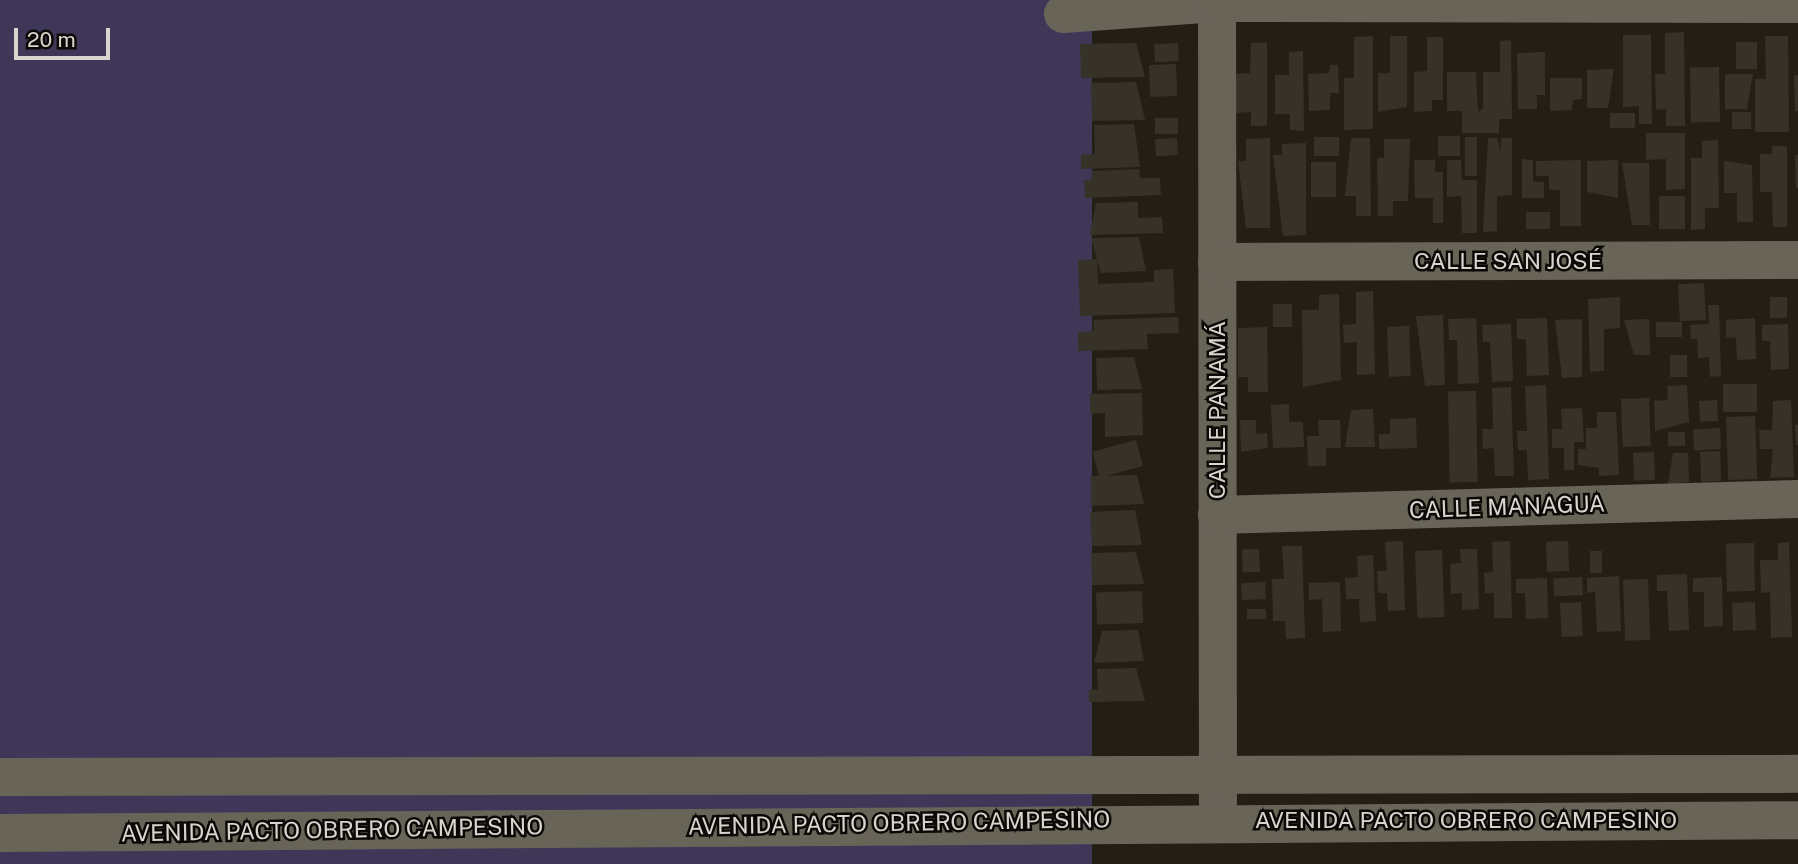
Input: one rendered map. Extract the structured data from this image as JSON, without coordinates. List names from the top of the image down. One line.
{"streets":{"street":["CALLE SAN JOSÉ","CALLE PANAMÁ","CALLE MANAGUA","AVENIDA PACTO OBRERO CAMPESINO"]},"crossings":[["CALLE SAN JOSÉ","CALLE PANAMÁ"],["CALLE PANAMÁ","CALLE MANAGUA"],["CALLE PANAMÁ","AVENIDA PACTO OBRERO CAMPESINO"]],"scale_bar":"20 m"}
